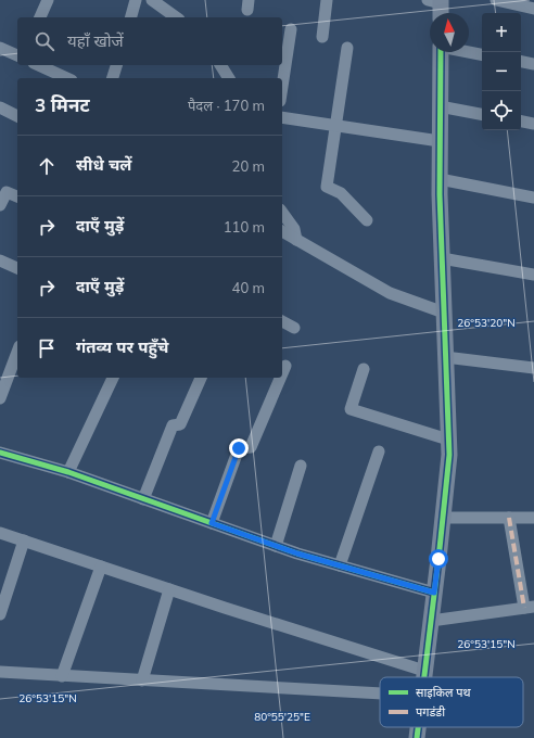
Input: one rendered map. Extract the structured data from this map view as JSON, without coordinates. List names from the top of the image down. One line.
{"legend":["साइकिल पथ","पगडंडी"],"north":"top","page":{"map_buttons":["+","−"],"search":"यहाँ खोजें","heading":["3 मिनट","पैदल · 170 m"],"list":[["सीधे चलें","20 m"],["दाएँ मुड़ें","110 m"],["दाएँ मुड़ें","40 m"],"गंतव्य पर पहुँचे"]},"coordinates":["26°53'20\"N","26°53'15\"N","80°55'25\"E"]}
